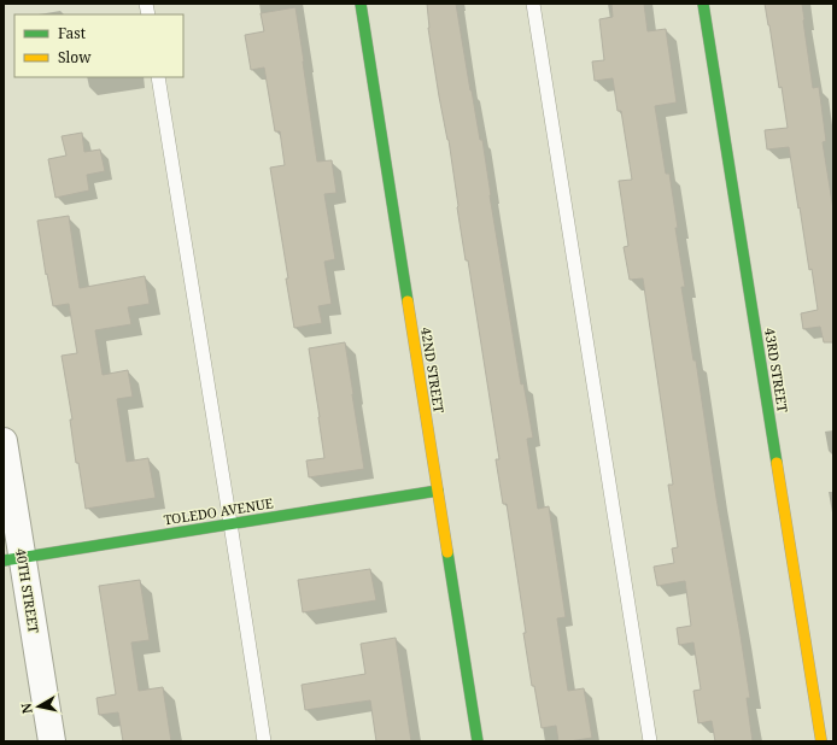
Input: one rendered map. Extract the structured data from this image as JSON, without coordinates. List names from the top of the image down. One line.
{"streets":{"street":["42ND STREET","43RD STREET","TOLEDO AVENUE","40TH STREET"]},"crossings":[["42ND STREET","TOLEDO AVENUE"],["TOLEDO AVENUE","40TH STREET"]],"legend":["Fast","Slow"],"north":"left"}
